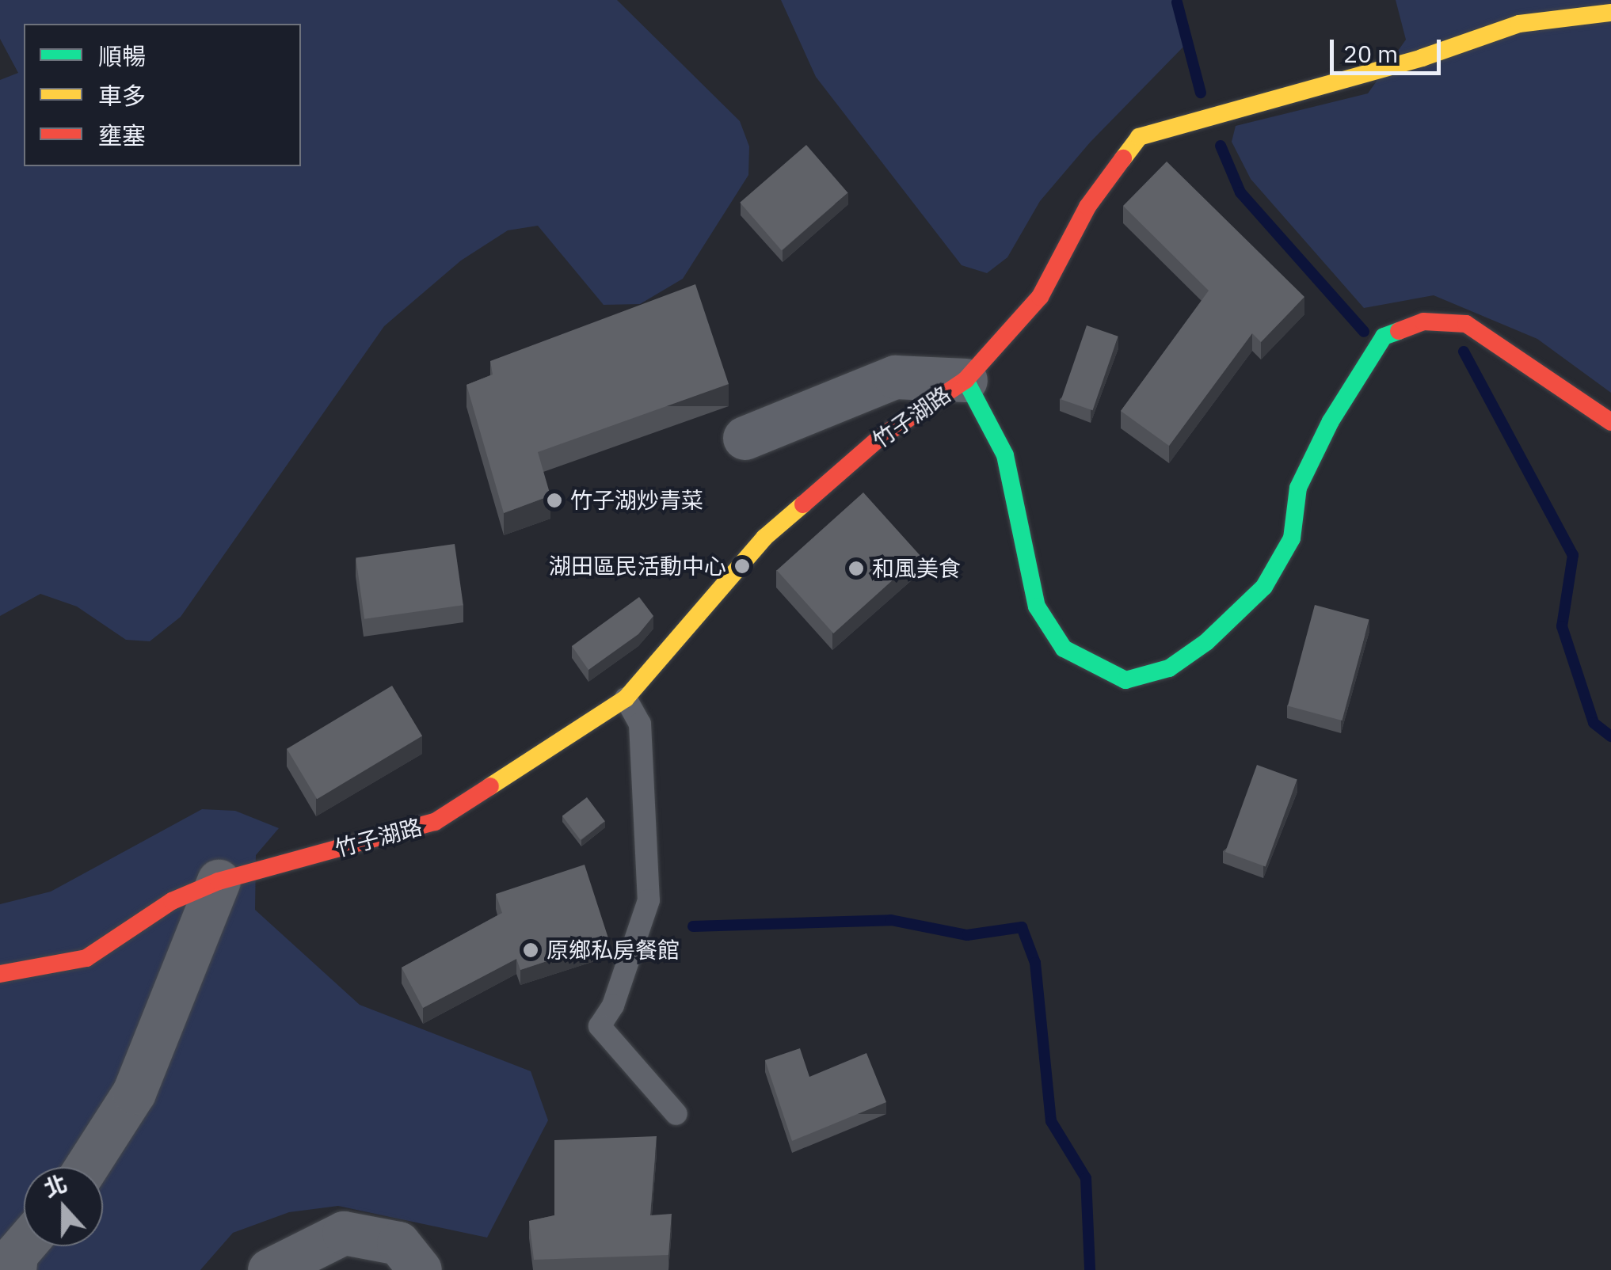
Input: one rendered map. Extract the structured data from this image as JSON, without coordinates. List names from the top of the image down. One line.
{"streets":{"street":["竹子湖路"]},"places":["竹子湖炒青菜","湖田區民活動中心","和風美食","原鄉私房餐館"],"legend":["順暢","車多","壅塞"],"scale_bar":"20 m","north":"top"}
